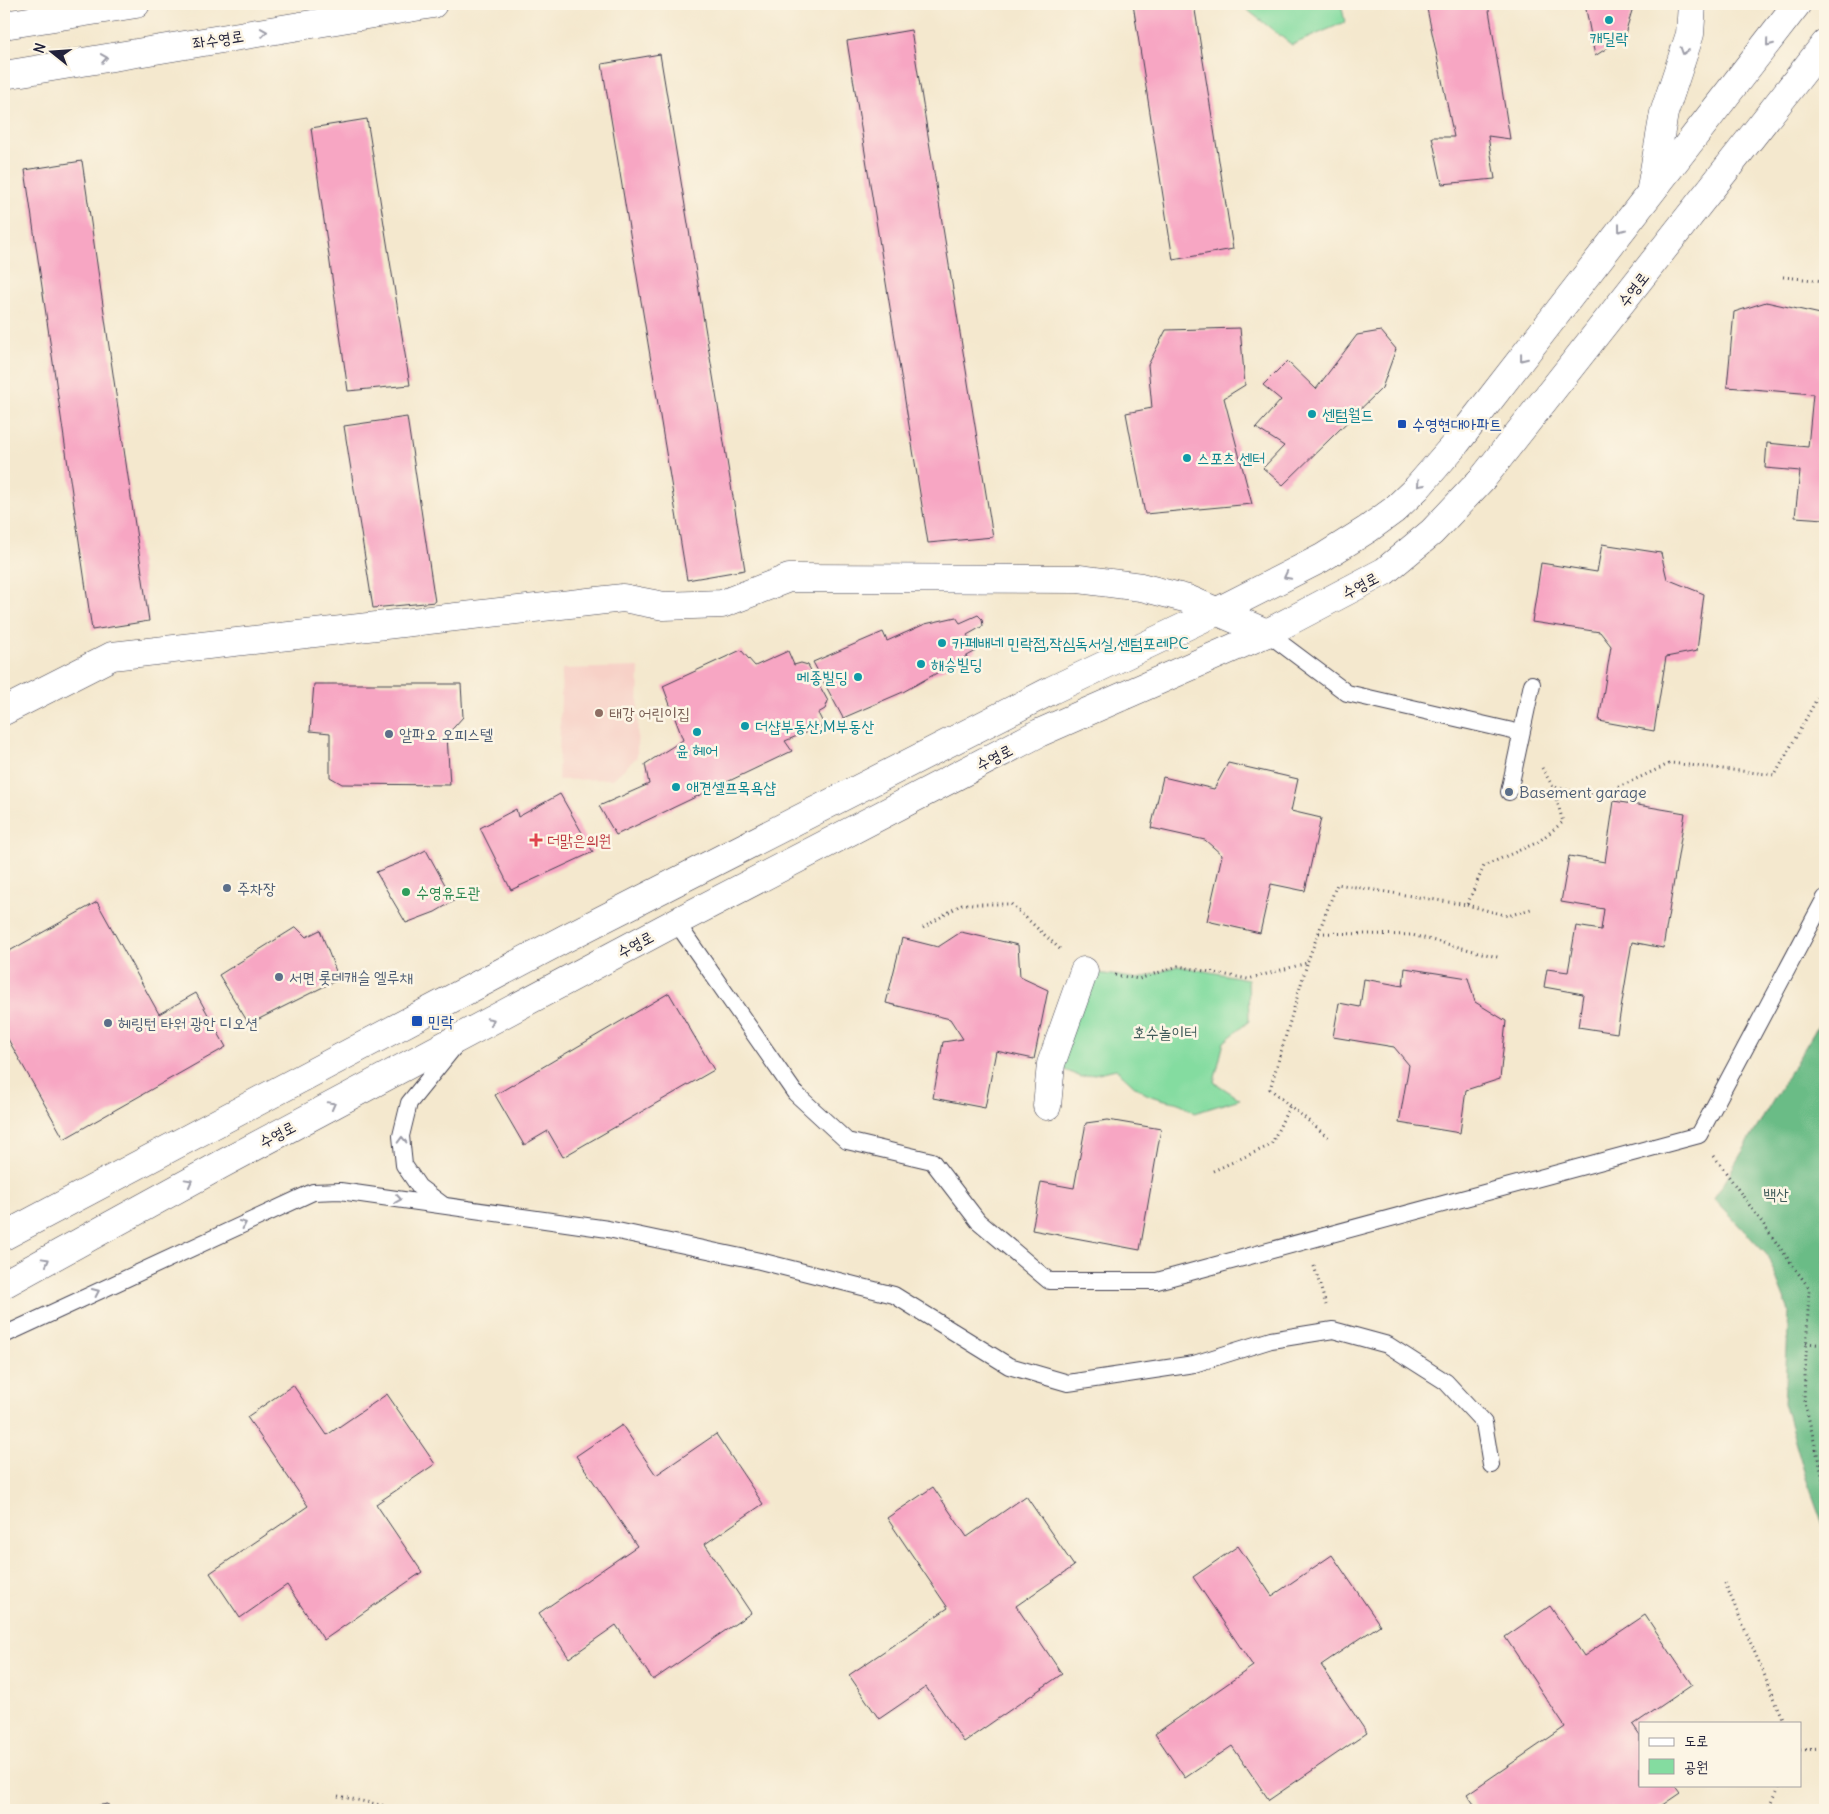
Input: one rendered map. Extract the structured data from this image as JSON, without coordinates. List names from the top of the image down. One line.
{"streets":{"main road":["좌수영로","수영로"]},"parks":["호수놀이터","백산"],"places":{"other":["캐딜락","센텀월드","스포츠 센터","카페배네 민락점,작심독서실,센텀포레PC","해승빌딩","메종빌딩","태강 어린이집","더샵부동산,M부동산","윤 헤어","알파오 오피스텔","애견셀프목욕샵","Basement garage","주차장","수영유도관","서면 롯데캐슬 엘루채","헤링턴 타워 광안 디오션"],"transit":["수영현대아파트","민락"],"health":["더맑은의원"]},"legend":["도로","공원"],"north":"left"}
